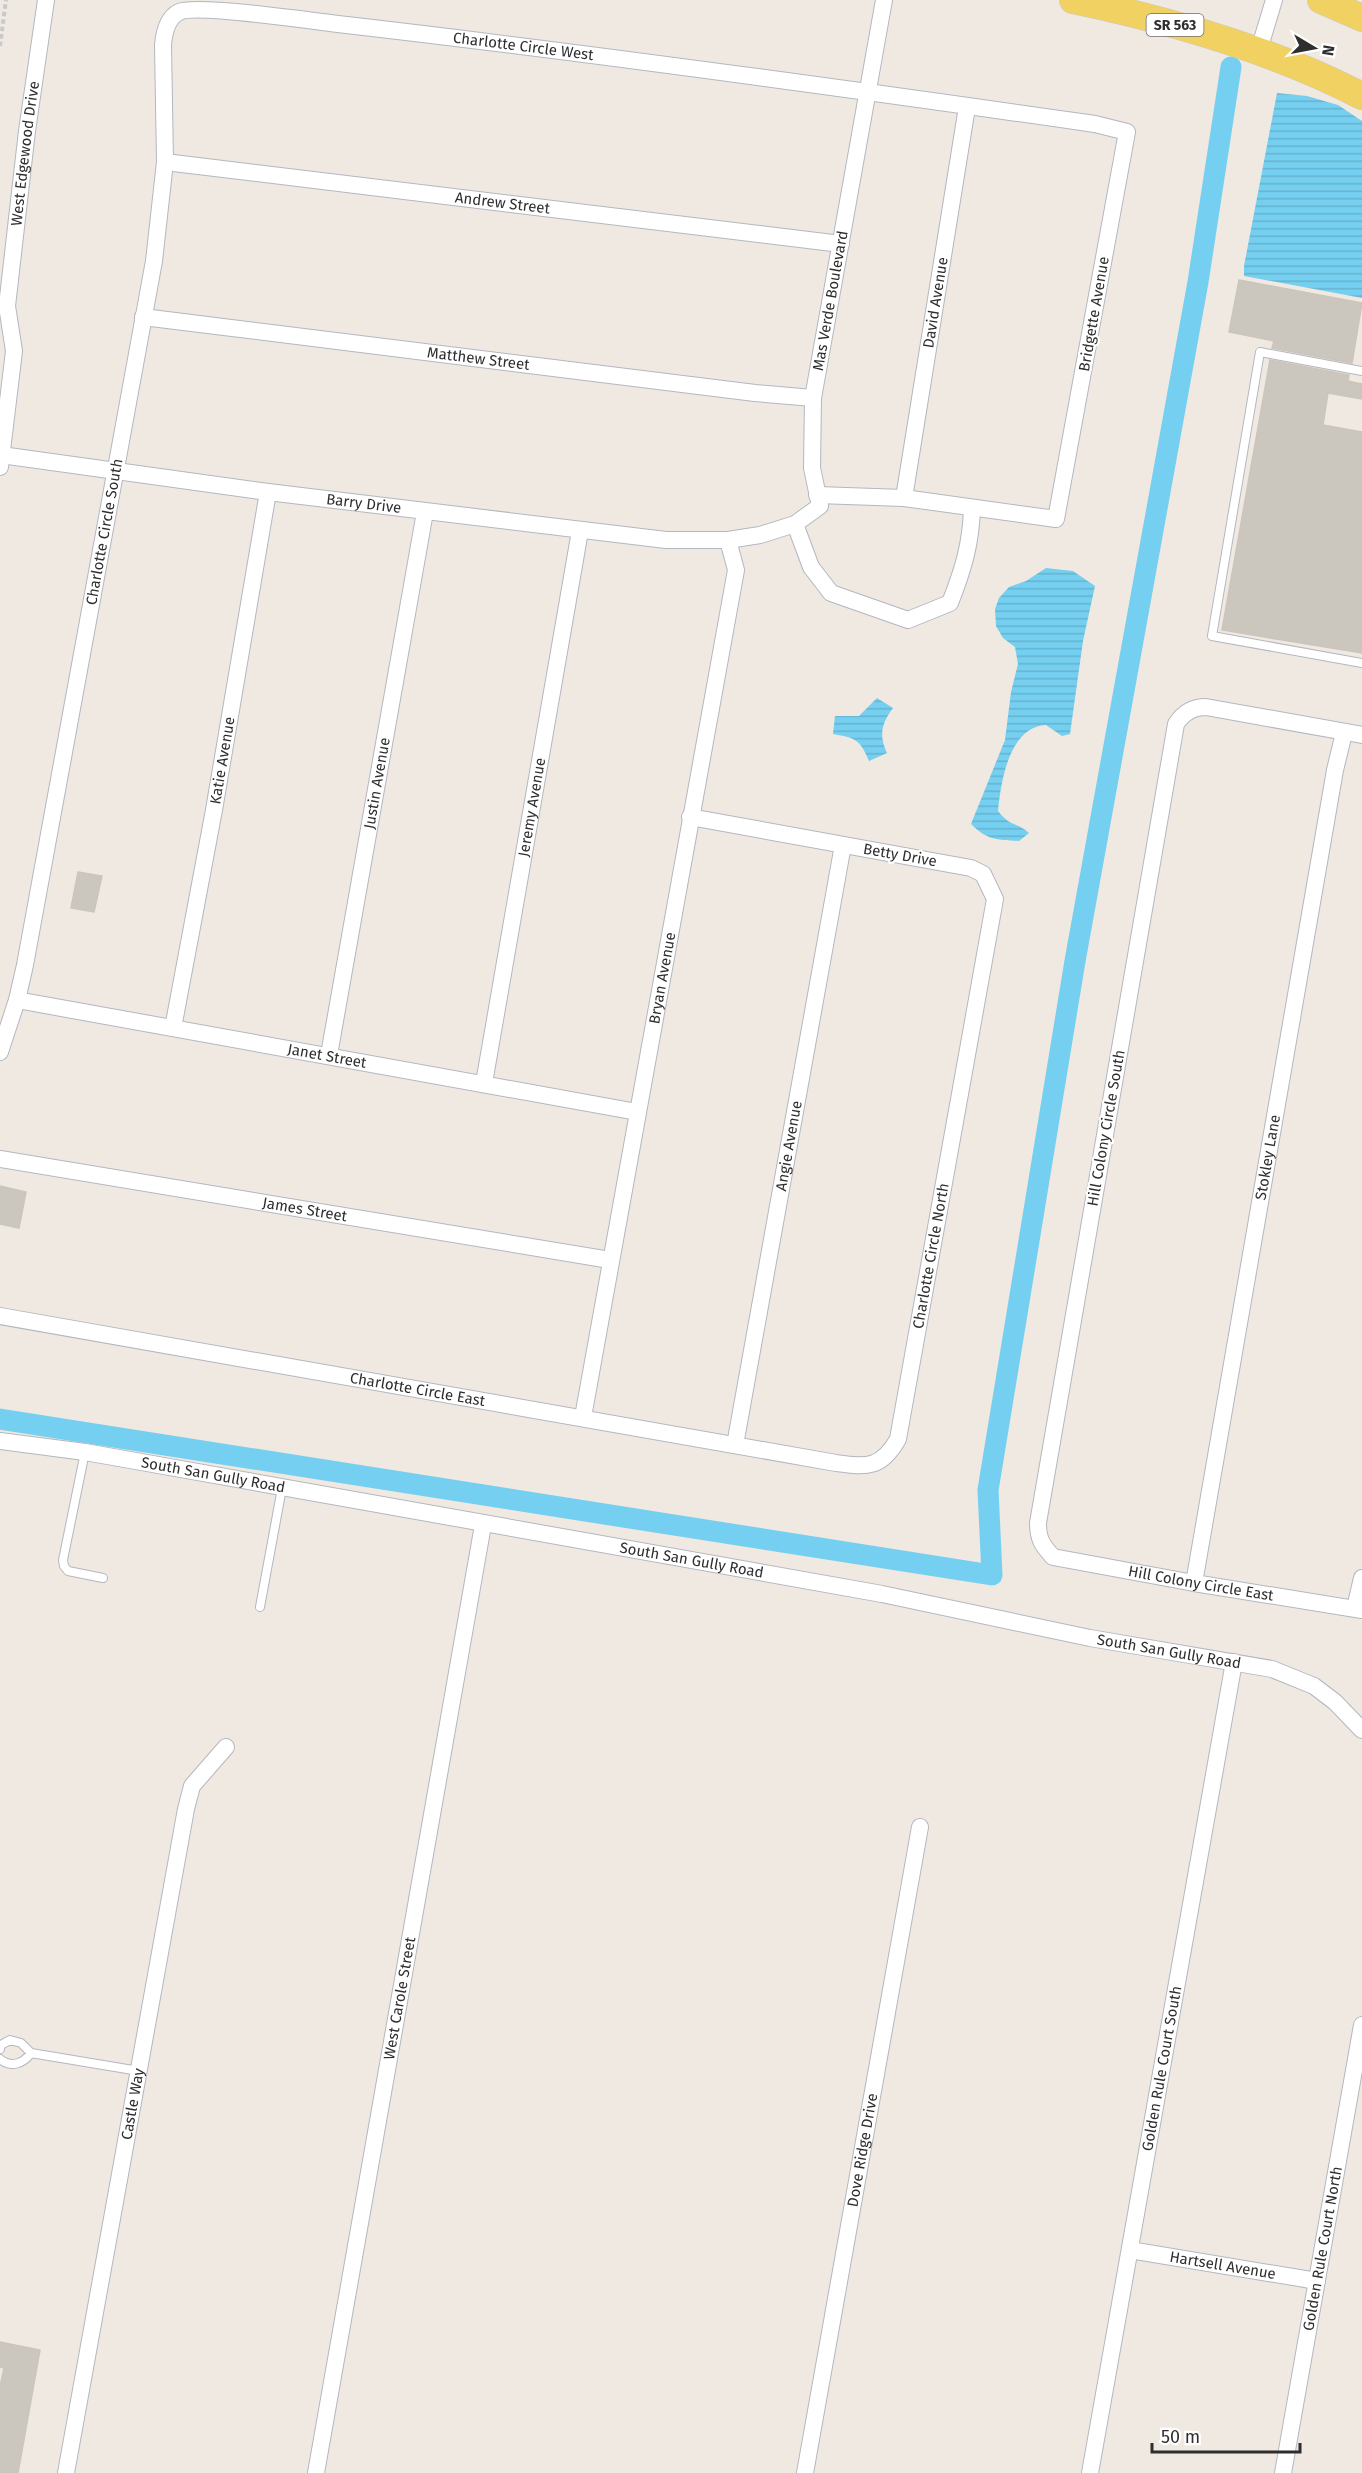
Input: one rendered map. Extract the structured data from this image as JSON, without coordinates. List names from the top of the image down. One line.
{"streets":{"main road":["SR 563"],"street":["Charlotte Circle West","West Edgewood Drive","Andrew Street","Mas Verde Boulevard","David Avenue","Bridgette Avenue","Matthew Street","Barry Drive","Charlotte Circle South","Katie Avenue","Justin Avenue","Jeremy Avenue","Betty Drive","Bryan Avenue","Janet Street","Hill Colony Circle South","Angie Avenue","Stokley Lane","James Street","Charlotte Circle North","Charlotte Circle East","South San Gully Road","Hill Colony Circle East","West Carole Street","Golden Rule Court South","Castle Way","Dove Ridge Drive","Golden Rule Court North","Hartsell Avenue"]},"crossings":[["Charlotte Circle West","Mas Verde Boulevard"],["Charlotte Circle West","Bridgette Avenue"],["Charlotte Circle West","Charlotte Circle South"],["West Edgewood Drive","Barry Drive"],["Andrew Street","Mas Verde Boulevard"],["Andrew Street","Charlotte Circle South"],["Mas Verde Boulevard","Bridgette Avenue"],["Mas Verde Boulevard","Matthew Street"],["David Avenue","Bridgette Avenue"],["Matthew Street","Charlotte Circle South"],["Barry Drive","Charlotte Circle South"],["Barry Drive","Katie Avenue"],["Barry Drive","Justin Avenue"],["Barry Drive","Jeremy Avenue"],["Barry Drive","Bryan Avenue"],["Charlotte Circle South","Janet Street"],["Katie Avenue","Janet Street"],["Justin Avenue","Janet Street"],["Jeremy Avenue","Janet Street"],["Betty Drive","Bryan Avenue"],["Betty Drive","Angie Avenue"],["Betty Drive","Charlotte Circle North"],["Bryan Avenue","Janet Street"],["Bryan Avenue","James Street"],["Bryan Avenue","Charlotte Circle East"],["Hill Colony Circle South","Stokley Lane"],["Hill Colony Circle South","Hill Colony Circle East"],["Angie Avenue","Charlotte Circle East"],["Stokley Lane","Hill Colony Circle East"],["Charlotte Circle North","Charlotte Circle East"],["South San Gully Road","West Carole Street"],["South San Gully Road","Golden Rule Court South"],["Golden Rule Court South","Hartsell Avenue"],["Golden Rule Court North","Hartsell Avenue"]],"scale_bar":"50 m","north":"right"}
